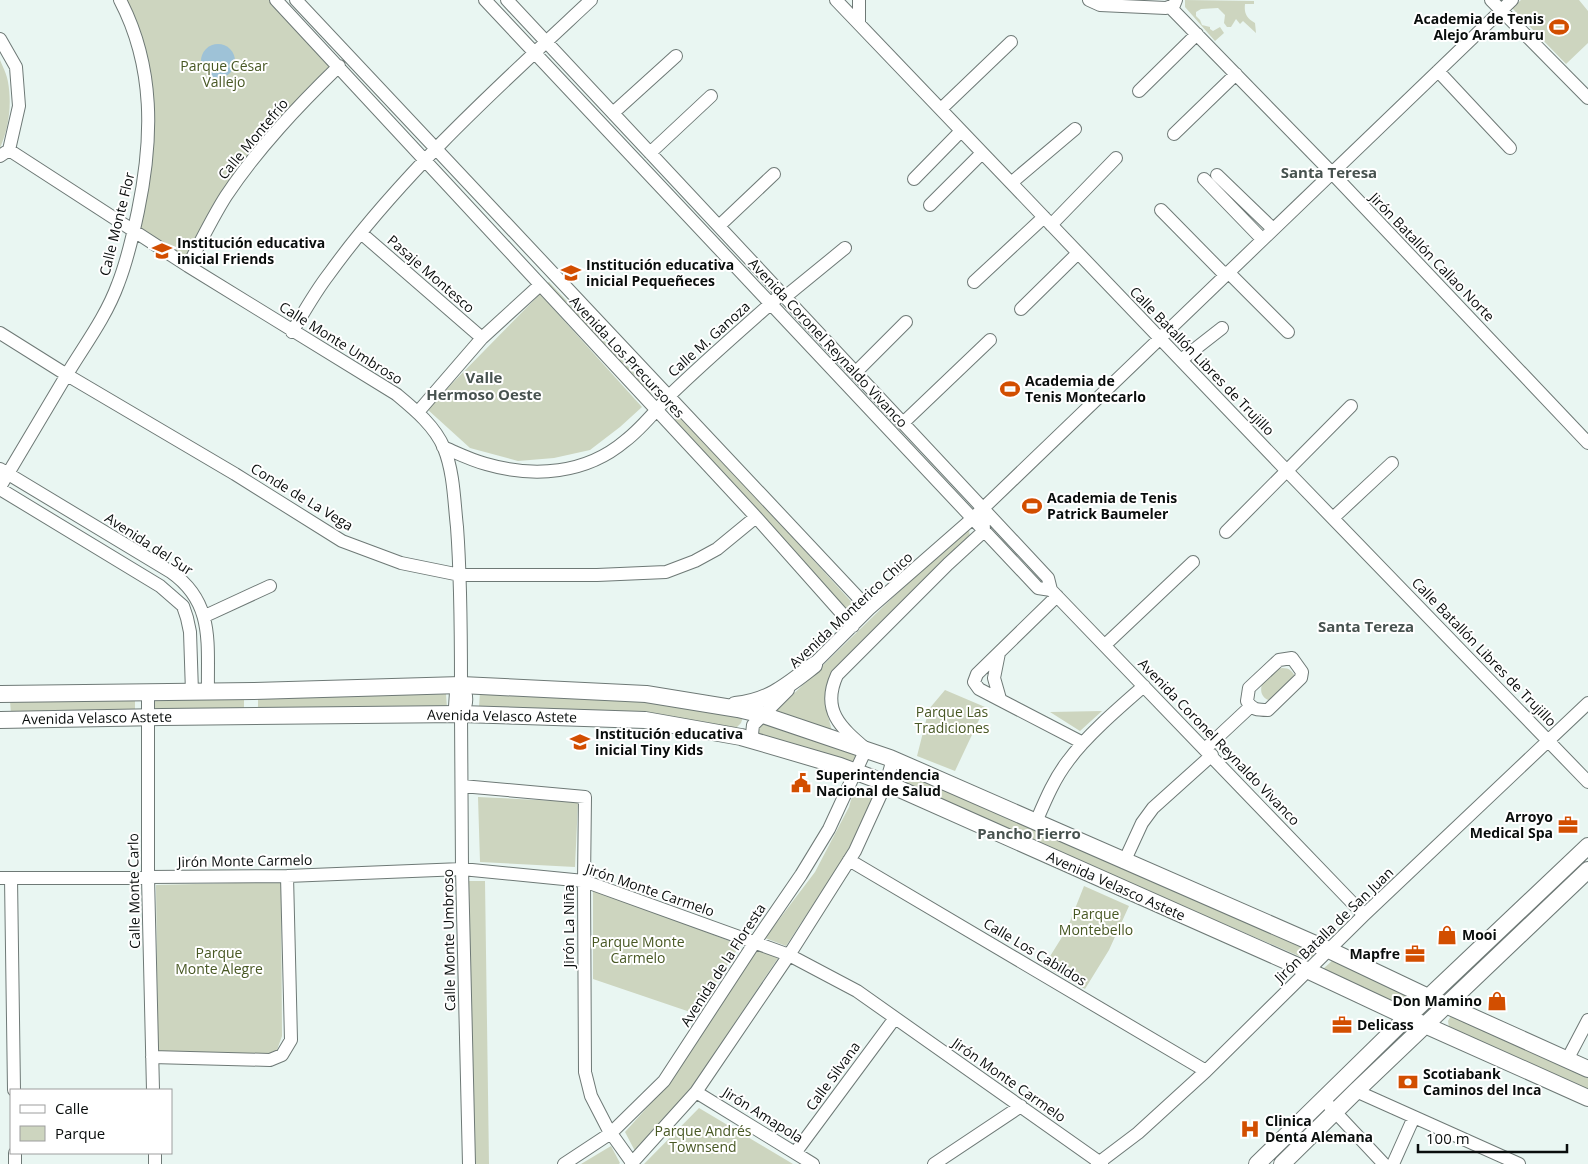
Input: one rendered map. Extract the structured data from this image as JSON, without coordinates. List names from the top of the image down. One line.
{"streets":{"main road":["Avenida Velasco Astete"],"street":["Calle Montefrío","Calle Monte Flor","Jirón Batallón Callao Norte","Pasaje Montesco","Calle M. Ganoza","Calle Monte Umbroso","Avenida Coronel Reynaldo Vivanco","Avenida Los Precursores","Calle Batallón Libres de Trujillo","Conde de La Vega","Avenida del Sur","Avenida Monterico Chico","Jirón Monte Carmelo","Calle Monte Carlo","Jirón Batalla de San Juan","Jirón La Niña","Calle Los Cabildos","Avenida de la Floresta","Calle Silvana","Jirón Amapola"]},"crossings":[["Calle Montefrío","Calle Monte Umbroso"],["Calle Montefrío","Avenida Los Precursores"],["Calle Monte Flor","Calle Monte Umbroso"],["Calle Monte Flor","Conde de La Vega"],["Calle Monte Flor","Avenida del Sur"],["Jirón Batallón Callao Norte","Avenida Monterico Chico"],["Calle M. Ganoza","Calle Monte Umbroso"],["Calle M. Ganoza","Avenida Coronel Reynaldo Vivanco"],["Calle M. Ganoza","Avenida Los Precursores"],["Calle Monte Umbroso","Conde de La Vega"],["Calle Monte Umbroso","Avenida Velasco Astete"],["Calle Monte Umbroso","Jirón Monte Carmelo"],["Calle Monte Umbroso","Jirón La Niña"],["Avenida Coronel Reynaldo Vivanco","Avenida Monterico Chico"],["Avenida Coronel Reynaldo Vivanco","Jirón Batalla de San Juan"],["Avenida Los Precursores","Conde de La Vega"],["Avenida Los Precursores","Avenida Monterico Chico"],["Calle Batallón Libres de Trujillo","Avenida Monterico Chico"],["Calle Batallón Libres de Trujillo","Jirón Batalla de San Juan"],["Avenida del Sur","Avenida Velasco Astete"],["Avenida Monterico Chico","Avenida Velasco Astete"],["Avenida Velasco Astete","Calle Monte Carlo"],["Avenida Velasco Astete","Jirón Batalla de San Juan"],["Avenida Velasco Astete","Avenida de la Floresta"],["Jirón Monte Carmelo","Calle Monte Carlo"],["Jirón Monte Carmelo","Jirón Batalla de San Juan"],["Jirón Monte Carmelo","Jirón La Niña"],["Jirón Monte Carmelo","Avenida de la Floresta"],["Jirón Monte Carmelo","Calle Silvana"],["Jirón Batalla de San Juan","Calle Los Cabildos"],["Jirón La Niña","Avenida de la Floresta"],["Calle Silvana","Jirón Amapola"]],"districts":["Santa Teresa","Valle Hermoso Oeste","Santa Tereza","Pancho Fierro"],"parks":["Parque César Vallejo","Parque Las Tradiciones","Parque Montebello","Parque Monte Carmelo","Parque Monte Alegre","Parque Andrés Townsend"],"places":{"sports":["Academia de Tenis Alejo Aramburu","Academia de Tenis Montecarlo","Academia de Tenis Patrick Baumeler"],"school or university":["Institución educativa inicial Friends","Institución educativa inicial Pequeñeces","Institución educativa inicial Tiny Kids"],"public building":["Superintendencia Nacional de Salud"],"office":["Arroyo Medical Spa","Mapfre","Delicass"],"shop":["Mooi","Don Mamino"],"bank":["Scotiabank Caminos del Inca"],"hospital":["Clinica Denta Alemana"]},"legend":["Calle","Parque"],"scale_bar":"100 m"}
